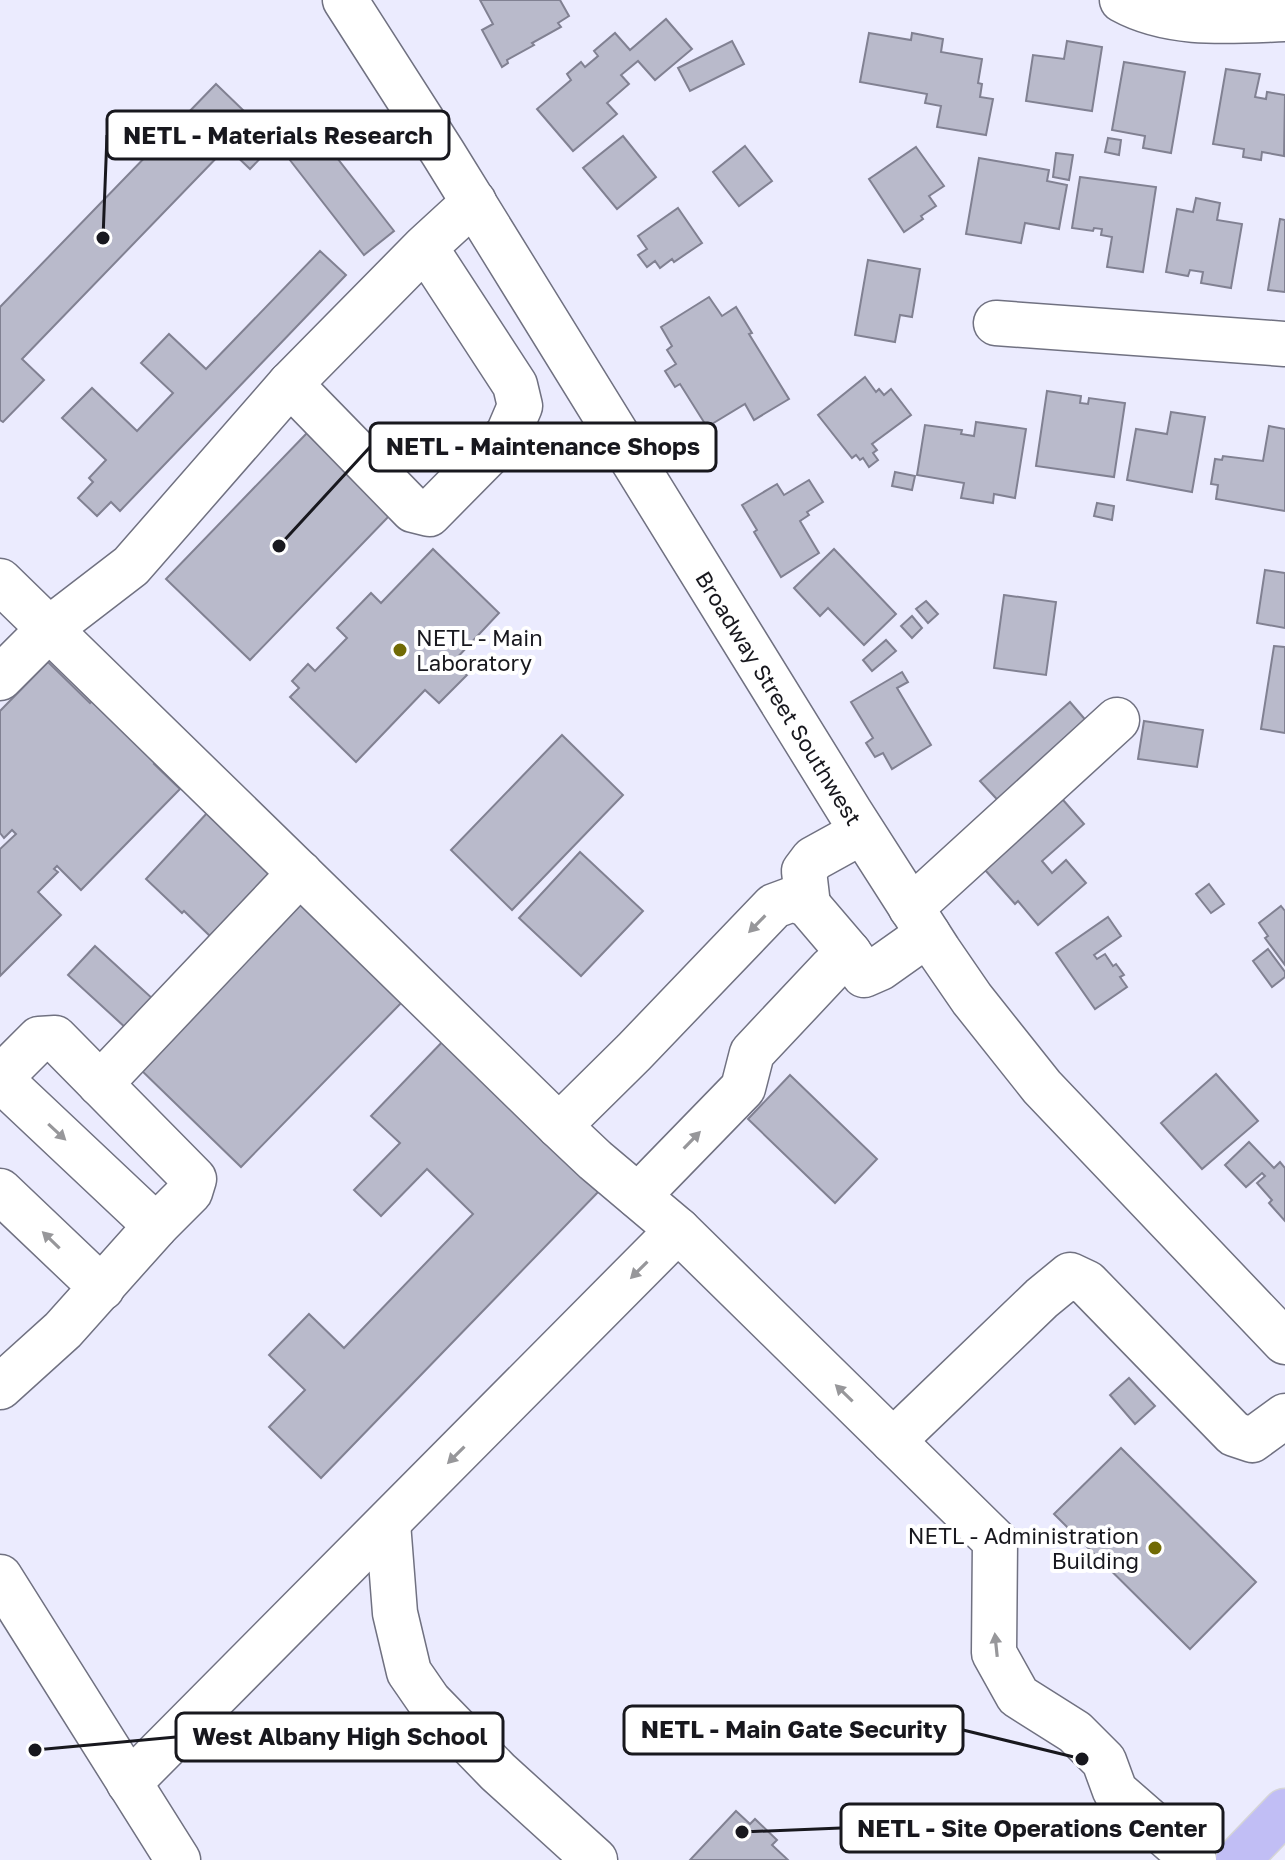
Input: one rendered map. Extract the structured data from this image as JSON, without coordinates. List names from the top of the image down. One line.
{"streets":{"street":["Broadway Street Southwest"]},"places":["NETL - Materials Research","NETL - Maintenance Shops","NETL - Main Laboratory","NETL - Administration Building","West Albany High School","NETL - Main Gate Security","NETL - Site Operations Center"]}
